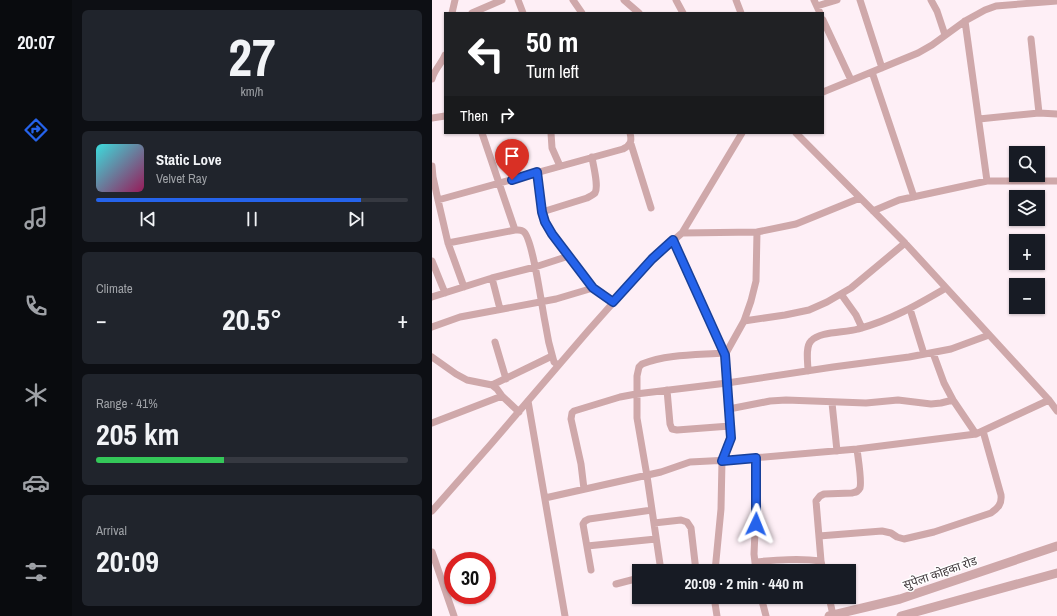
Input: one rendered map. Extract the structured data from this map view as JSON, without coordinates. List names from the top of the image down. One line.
{"streets":{"street":["सुपेला कोहका रोड"]},"page":{"tabs":"20:07","tile":[["27","km/h"],"Climate",["Range · 41%","205 km"],["Arrival","20:09"]],"turn":["50 m","Turn left"],"then":"Then","song":["Static Love","Velvet Ray"],"map_buttons":["+","−"],"heat":["−","20.5°","+"],"limit":"30","trip":"20:09 · 2 min · 440 m"}}
